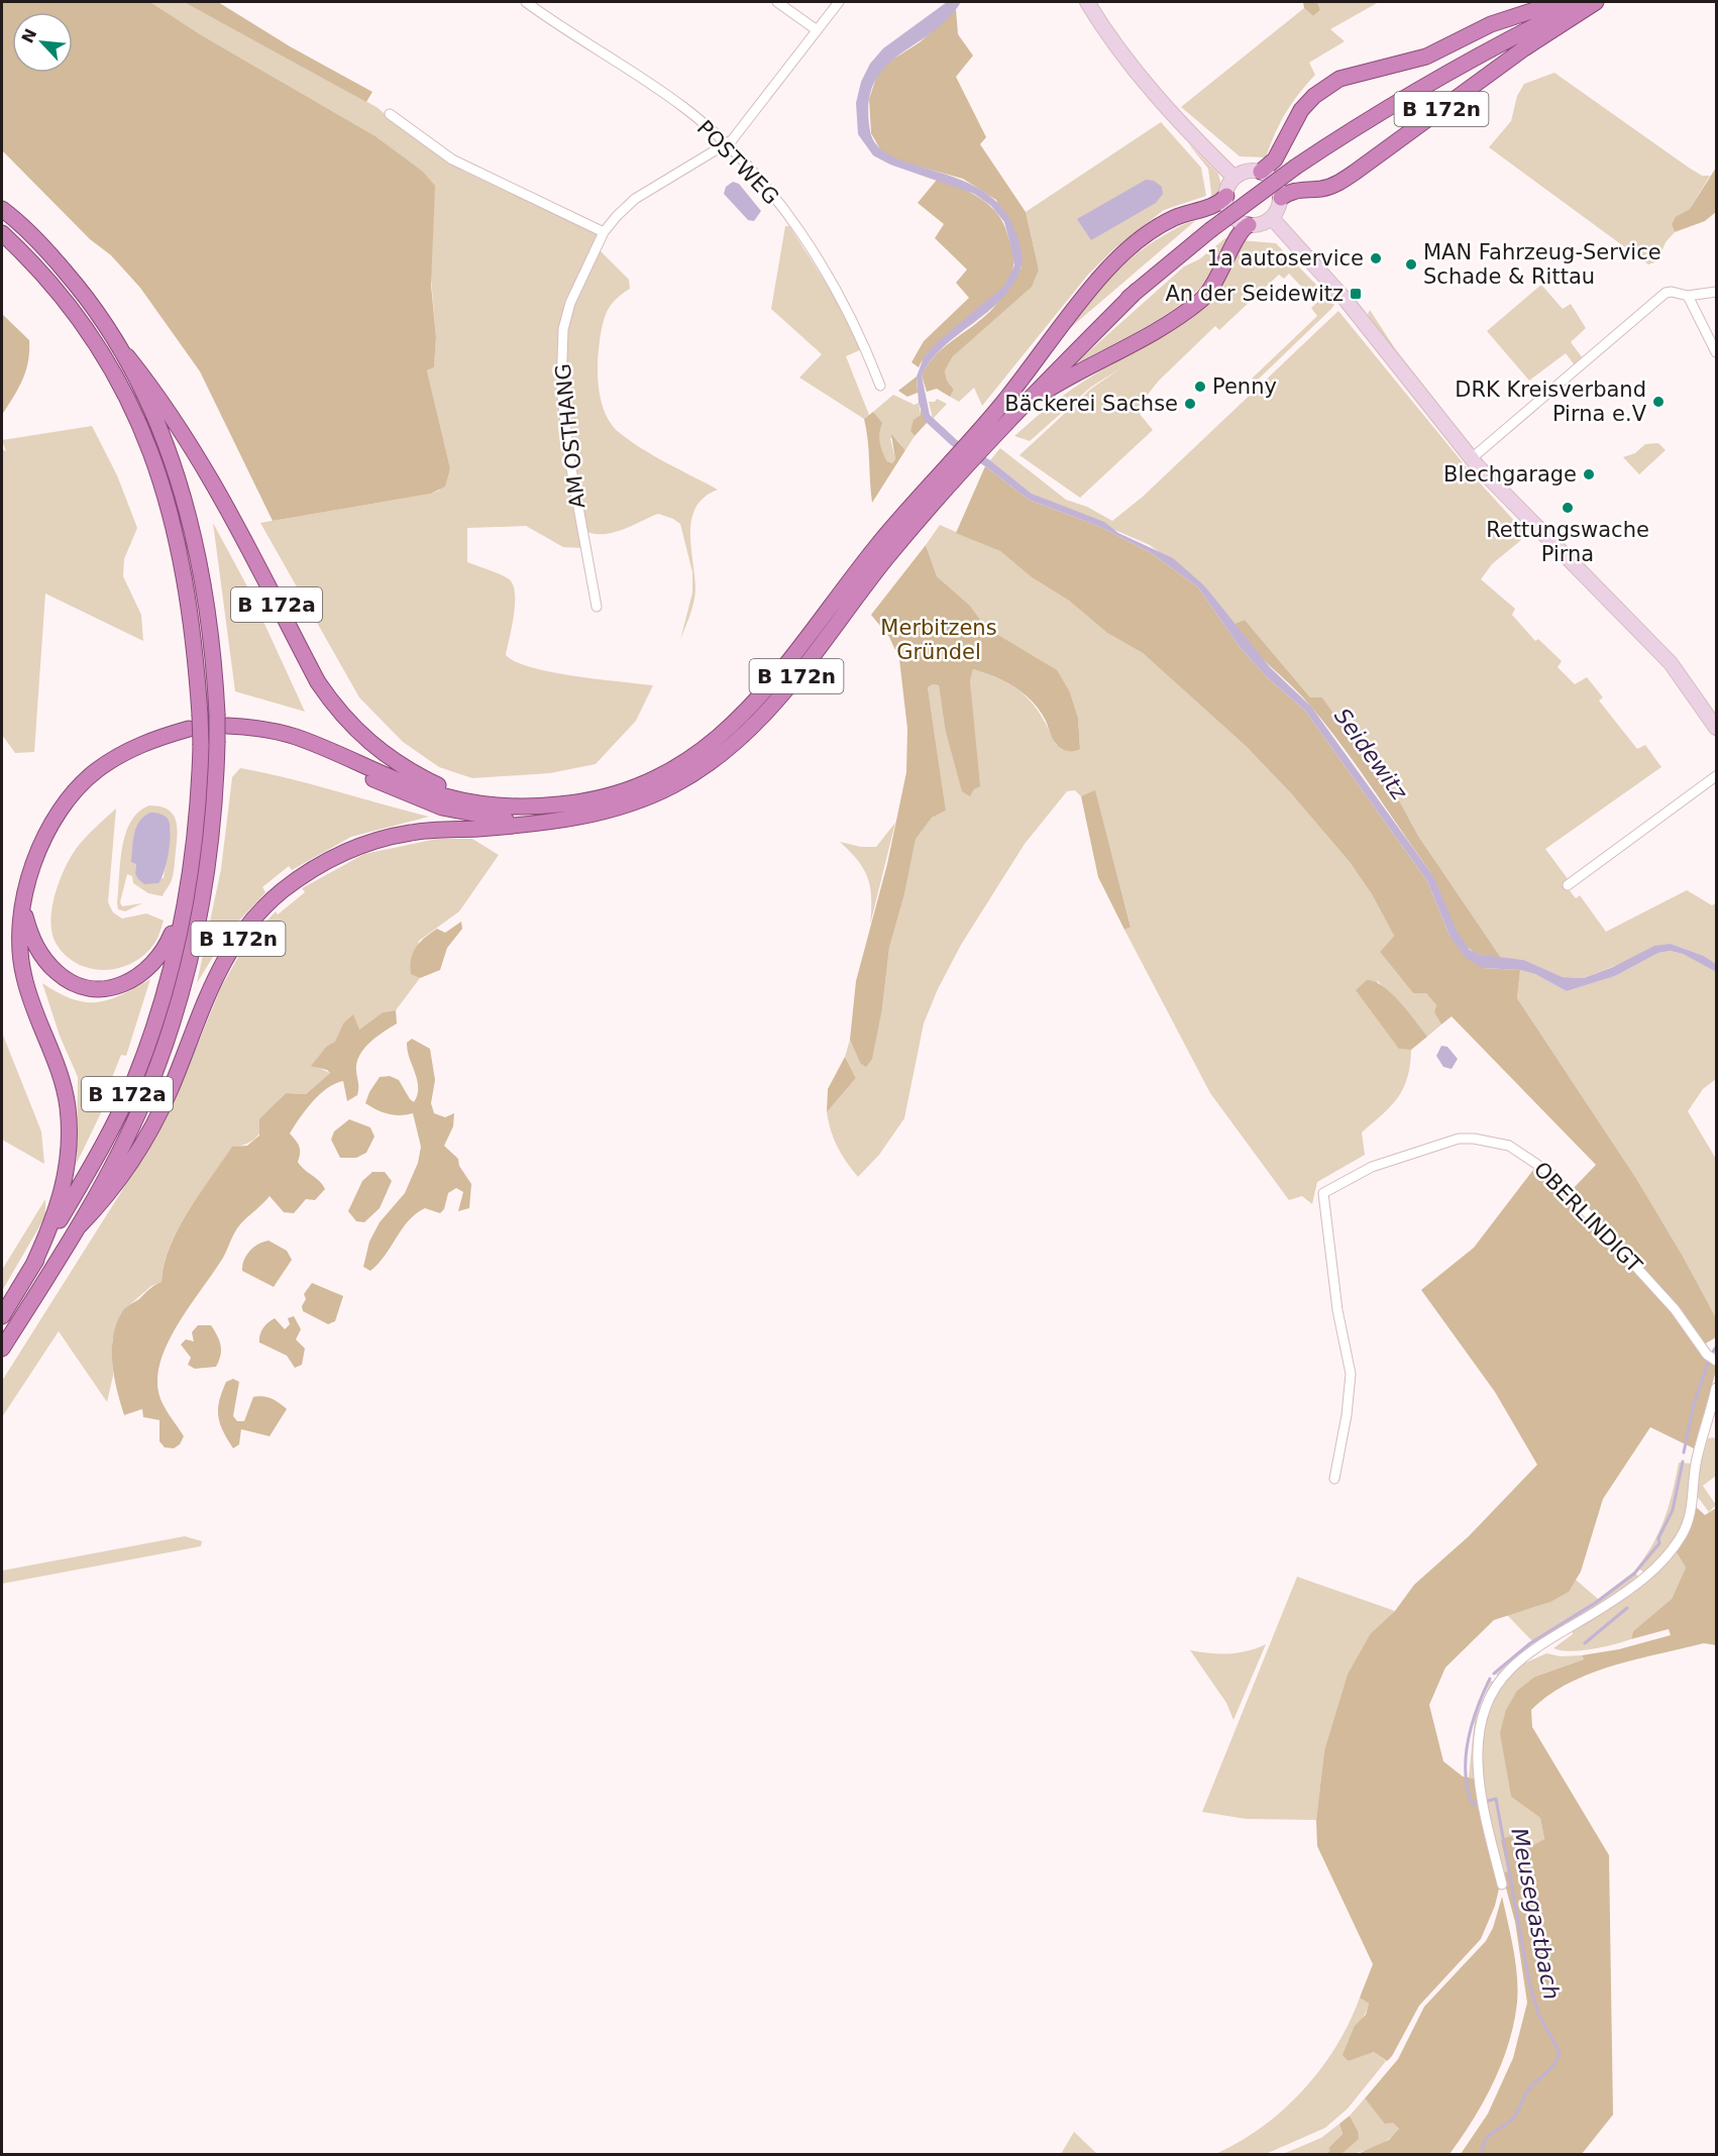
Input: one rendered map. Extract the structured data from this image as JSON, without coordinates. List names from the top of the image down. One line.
{"streets":{"highway":["B 172n","B 172a"],"street":["POSTWEG","AM OSTHANG","OBERLINDIGT"]},"crossings":[["B 172n","B 172a"],["POSTWEG","AM OSTHANG"]],"water":["Seidewitz","Meusegastbach"],"parks":["Merbitzens Gründel"],"places":{"other":["1a autoservice","MAN Fahrzeug-Service Schade & Rittau","Penny","DRK Kreisverband Pirna e.V","Bäckerei Sachse","Blechgarage","Rettungswache Pirna"],"transit":["An der Seidewitz"]},"north":"top left"}
